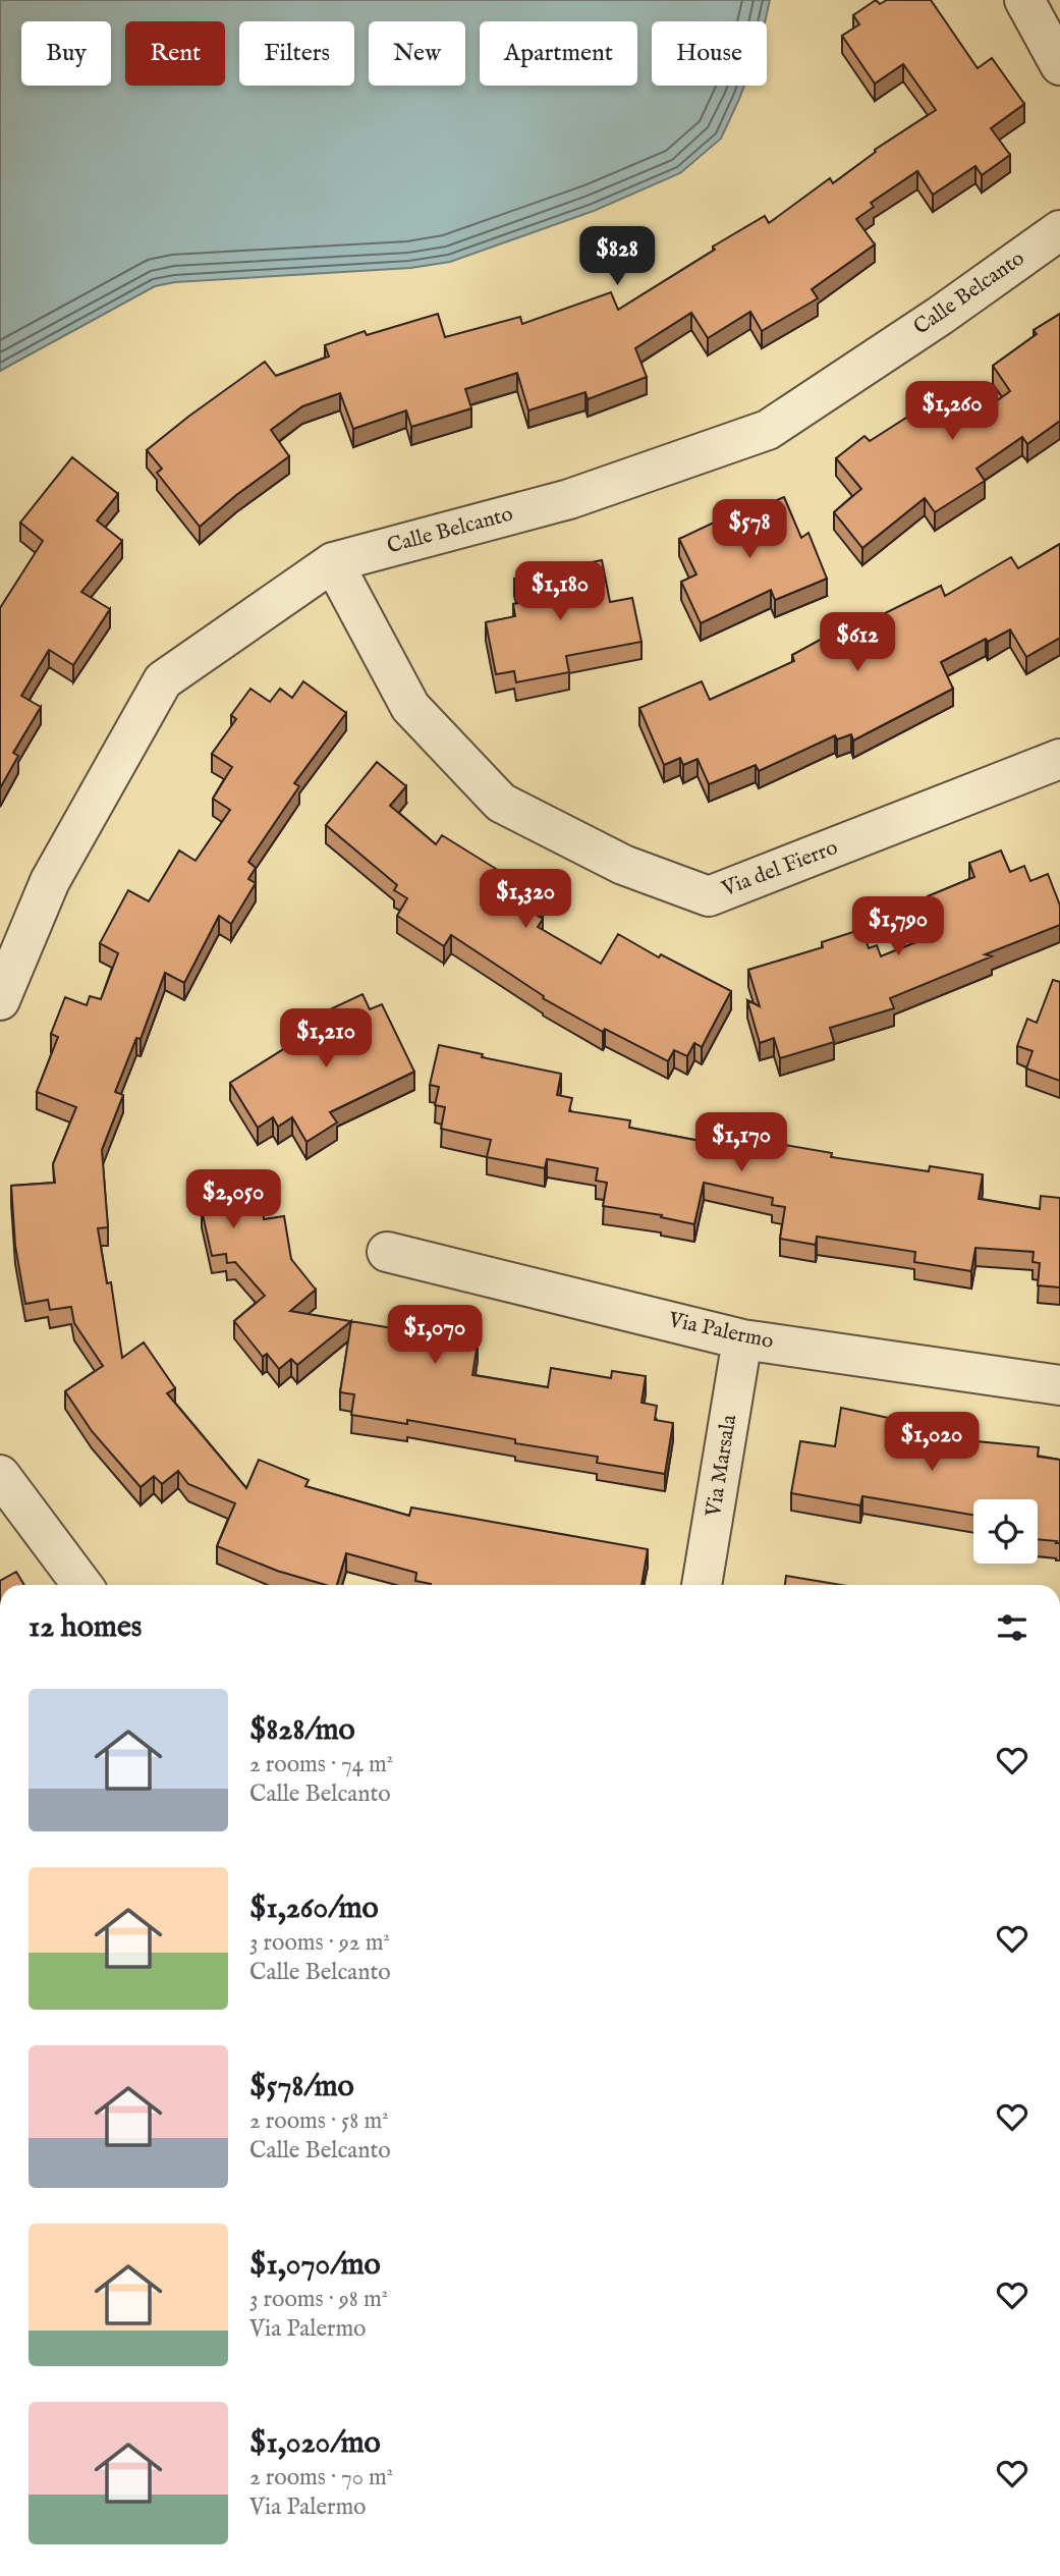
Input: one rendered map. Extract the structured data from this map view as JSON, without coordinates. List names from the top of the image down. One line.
{"streets":{"street":["Calle Belcanto","Via del Fierro","Via Palermo","Via Marsala"]},"crossings":[["Calle Belcanto","Via del Fierro"],["Via Palermo","Via Marsala"]],"page":{"chip":["Buy","Rent","Filters","New","Apartment","House"],"price":["$828","$1,260","$578","$1,180","$612","$1,320","$1,790","$1,210","$1,170","$2,050","$1,070","$1,020"],"heading":"12 homes","list":[{"name":"$828/mo","note":"2 rooms · 74 m² · Calle Belcanto"},{"name":"$1,260/mo","note":"3 rooms · 92 m² · Calle Belcanto"},{"name":"$578/mo","note":"2 rooms · 58 m² · Calle Belcanto"},{"name":"$1,070/mo","note":"3 rooms · 98 m² · Via Palermo"},{"name":"$1,020/mo","note":"2 rooms · 70 m² · Via Palermo"}]}}
